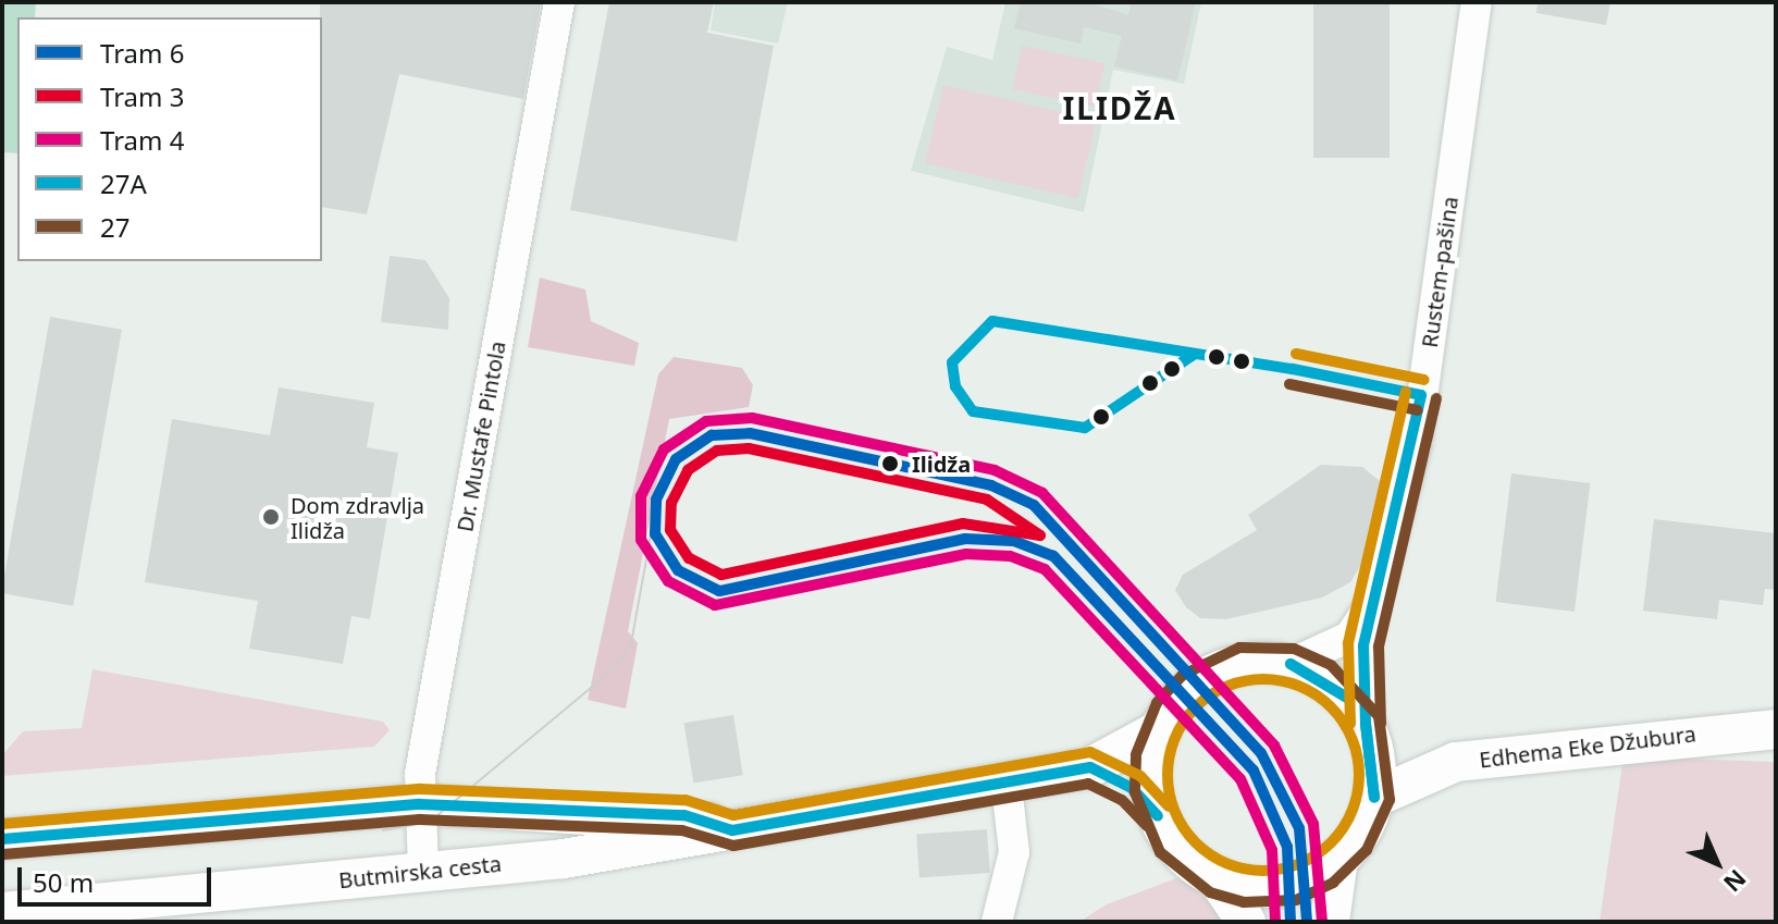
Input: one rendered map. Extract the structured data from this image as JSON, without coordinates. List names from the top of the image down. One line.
{"streets":{"main road":["Edhema Eke Džubura","Butmirska cesta"],"street":["Rustem-pašina","Dr. Mustafe Pintola"]},"crossings":[["Rustem-pašina","Edhema Eke Džubura"],["Rustem-pašina","Butmirska cesta"],["Dr. Mustafe Pintola","Butmirska cesta"],["Edhema Eke Džubura","Butmirska cesta"]],"districts":["ILIDŽA"],"places":["Ilidža","Dom zdravlja Ilidža"],"lines":["transit line 27A","transit line 27","tram line 4","tram line 6","tram line 3"],"legend":["Tram 6","Tram 3","Tram 4","27A","27"],"scale_bar":"50 m","north":"bottom right"}
